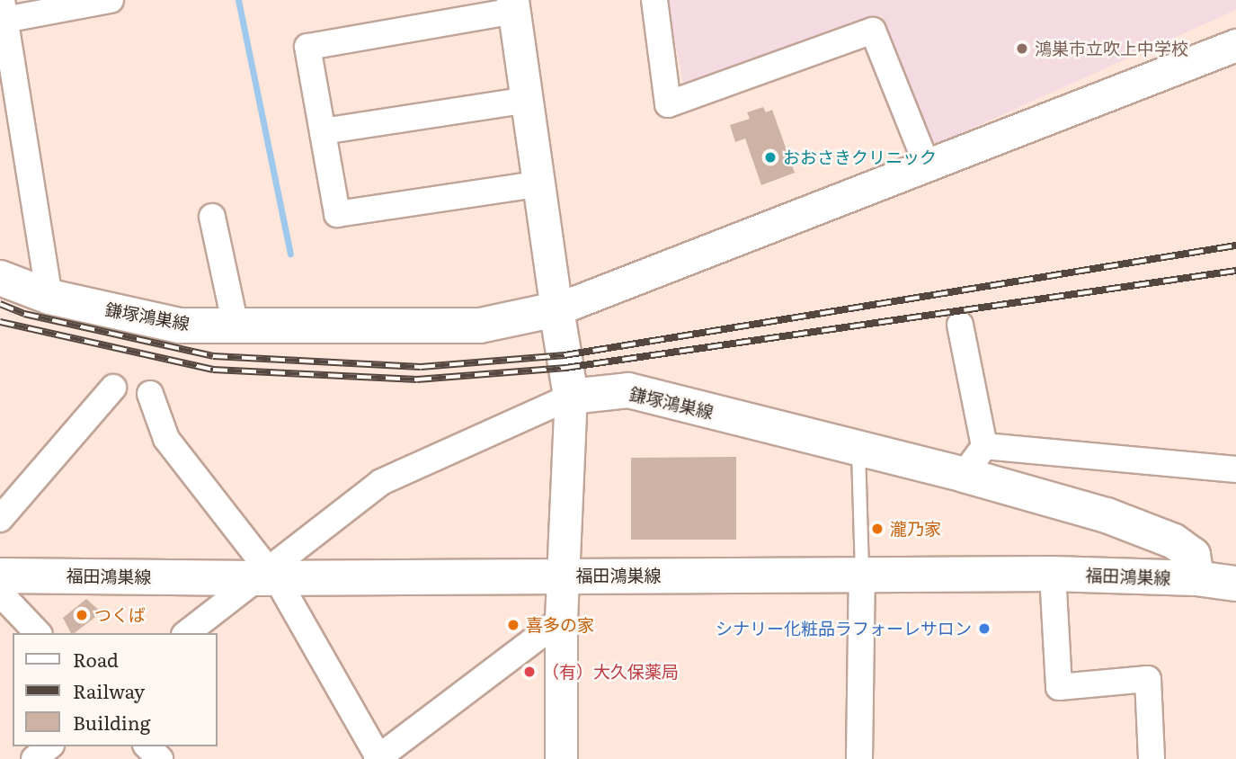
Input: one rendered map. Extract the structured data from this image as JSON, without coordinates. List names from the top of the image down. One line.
{"streets":{"main road":["鎌塚鴻巣線","福田鴻巣線"]},"crossings":[["鎌塚鴻巣線","福田鴻巣線"]],"places":["鴻巣市立吹上中学校","おおさきクリニック","瀧乃家","つくば","喜多の家","シナリー化粧品ラフォーレサロン","（有）大久保薬局"],"legend":["Road","Railway","Building"]}
